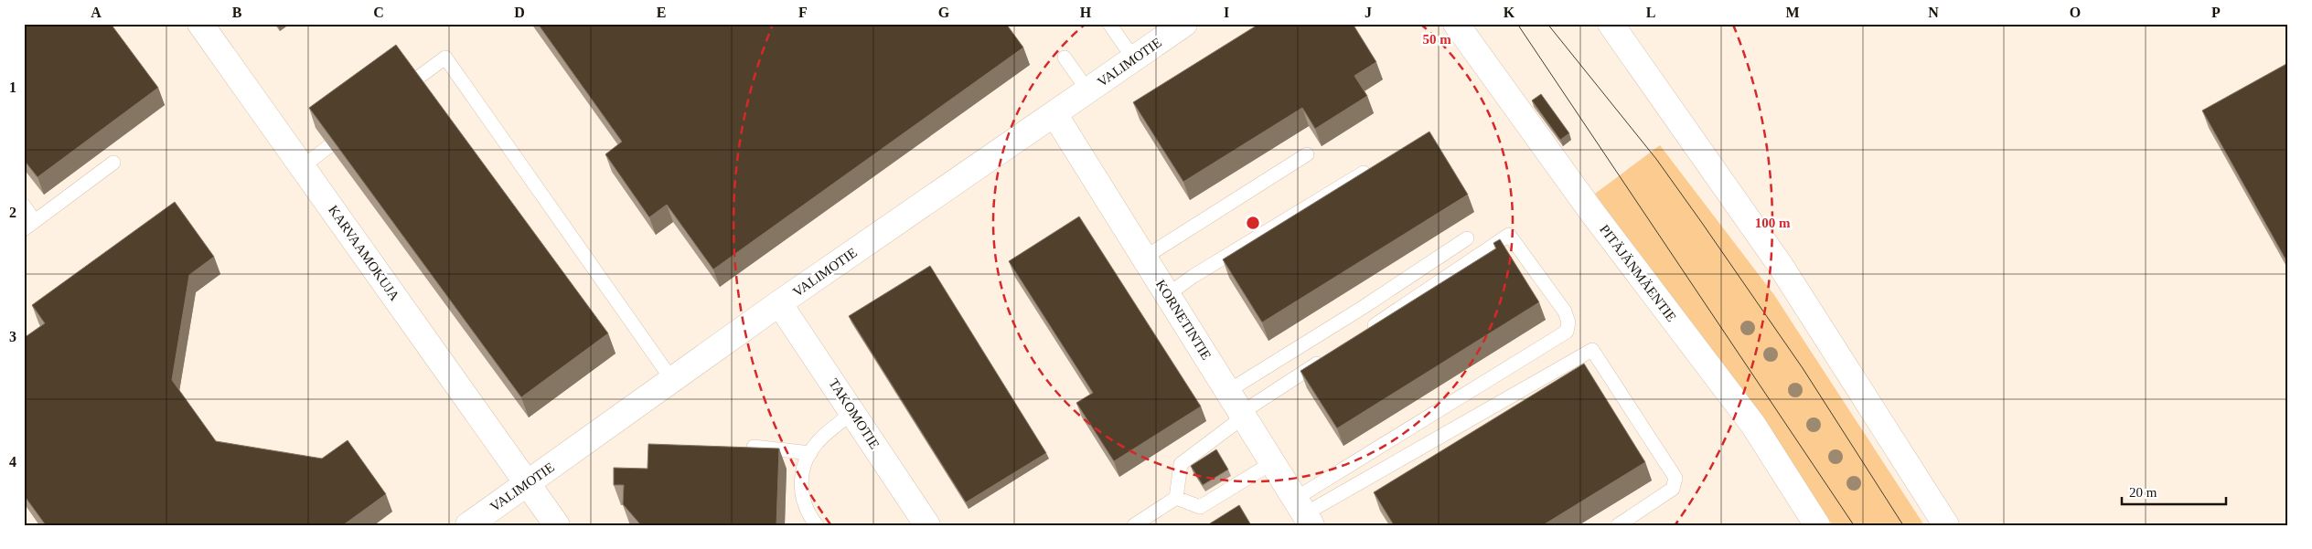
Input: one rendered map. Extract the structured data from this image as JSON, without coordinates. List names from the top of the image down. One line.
{"streets":{"street":["VALIMOTIE","KARVAAMOKUJA","PITÄJÄNMÄENTIE","KORNETINTIE","TAKOMOTIE"]},"crossings":[["VALIMOTIE","KARVAAMOKUJA"],["VALIMOTIE","KORNETINTIE"],["VALIMOTIE","TAKOMOTIE"]],"scale_bar":"20 m","grid":{"columns":["A","B","C","D","E","F","G","H","I","J","K","L","M","N","O","P"],"rows":["1","2","3","4"]},"rings":["50 m","100 m"]}
